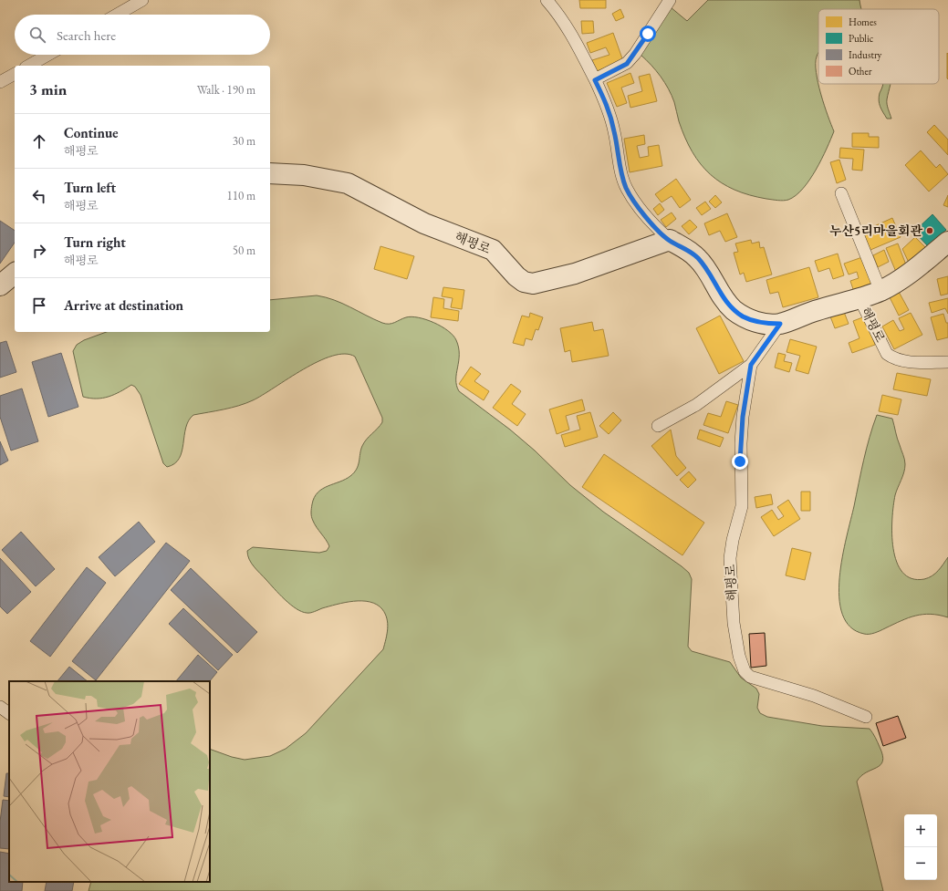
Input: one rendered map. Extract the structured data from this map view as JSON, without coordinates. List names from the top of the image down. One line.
{"streets":{"street":["해평로"]},"places":["누산5리마을회관"],"legend":["Homes","Public","Industry","Other"],"page":{"search":"Search here","heading":["3 min","Walk · 190 m"],"list":[["Continue","해평로","30 m"],["Turn left","해평로","110 m"],["Turn right","해평로","50 m"],"Arrive at destination"],"map_buttons":["+","−"]}}
